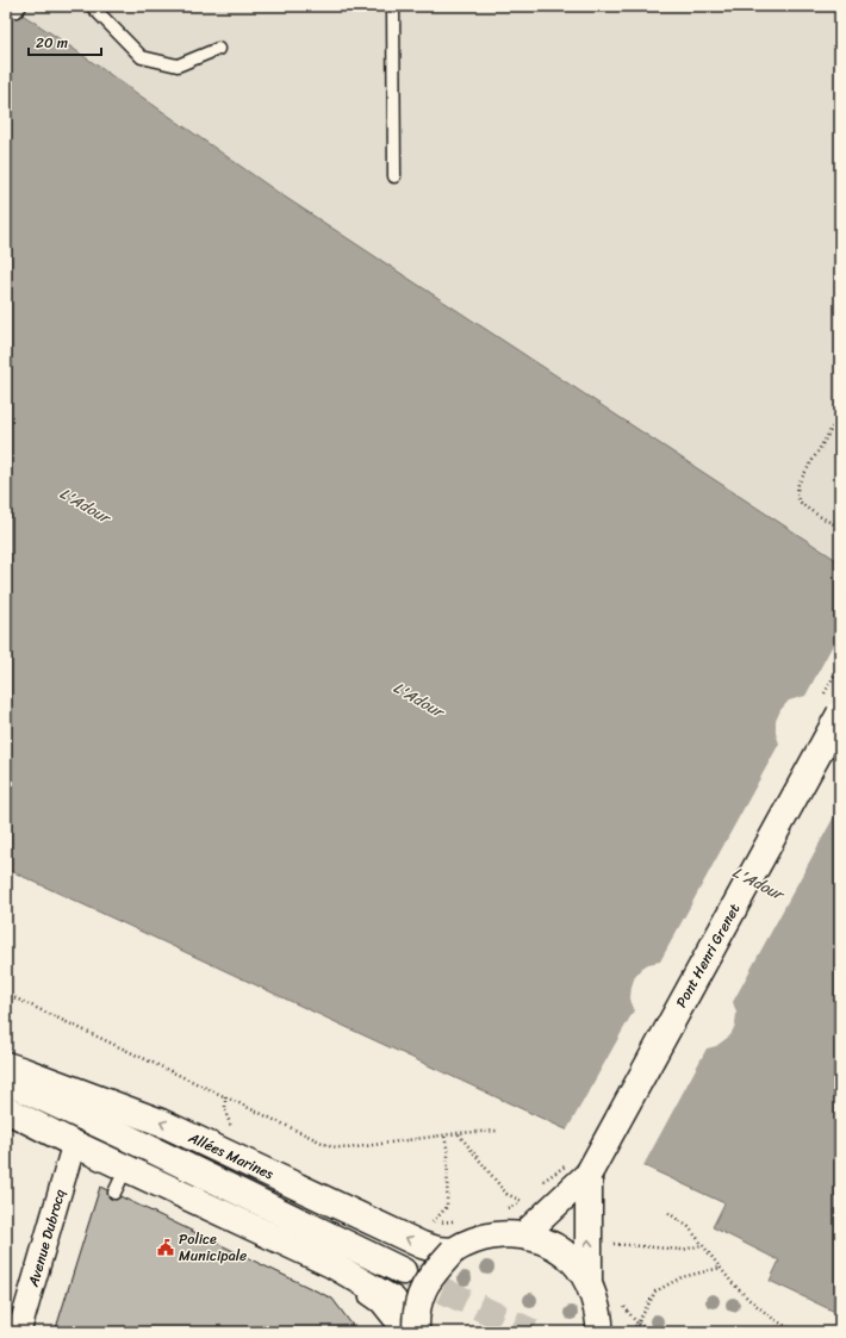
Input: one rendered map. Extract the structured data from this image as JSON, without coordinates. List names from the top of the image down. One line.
{"streets":{"main road":["Pont Henri Grenet","Allées Marines"],"street":["Avenue Dubrocq"]},"water":["L'Adour"],"places":{"public building":["Police Municipale"]},"scale_bar":"20 m"}
